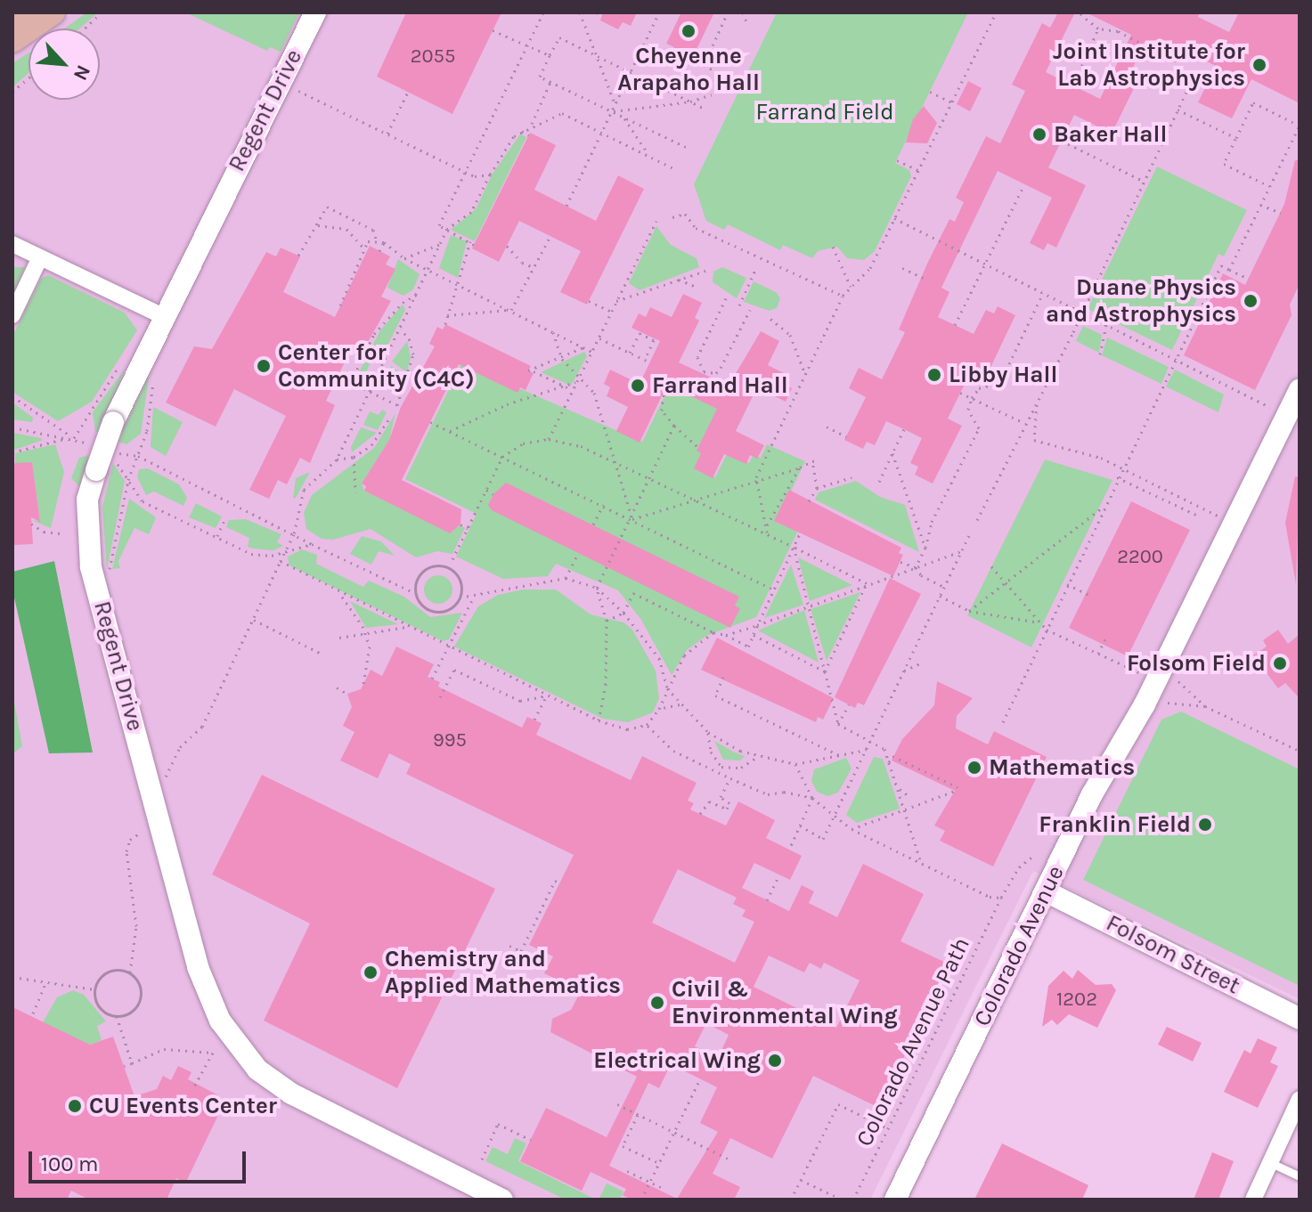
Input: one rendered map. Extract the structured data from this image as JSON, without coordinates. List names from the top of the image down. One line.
{"streets":{"street":["Regent Drive","Colorado Avenue","Folsom Street"],"path":["Colorado Avenue Path"]},"crossings":[["Colorado Avenue","Folsom Street"]],"parks":["Farrand Field"],"places":["Cheyenne Arapaho Hall","Joint Institute for Lab Astrophysics","Baker Hall","Duane Physics and Astrophysics","Center for Community (C4C)","Libby Hall","Farrand Hall","Folsom Field","Mathematics","Franklin Field","Chemistry and Applied Mathematics","Civil & Environmental Wing","Electrical Wing","CU Events Center"],"house_numbers":["2055","2200","995","1202"],"scale_bar":"100 m","north":"bottom right"}
